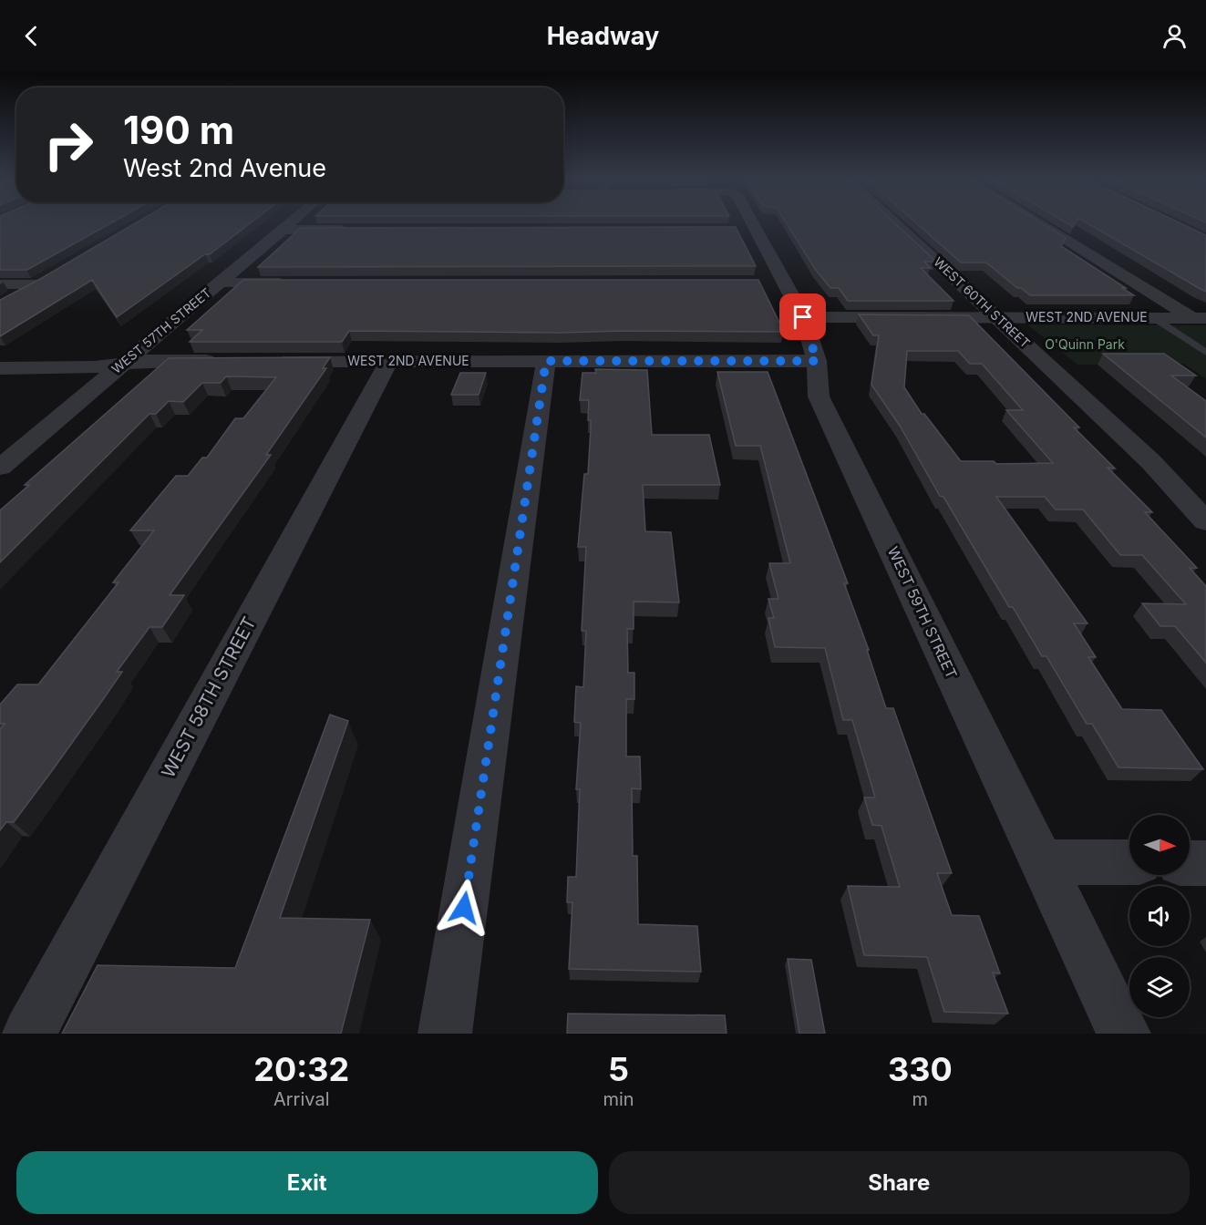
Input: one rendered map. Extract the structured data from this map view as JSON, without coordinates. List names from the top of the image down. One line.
{"streets":{"street":["WEST 60TH STREET","WEST 2ND AVENUE","WEST 57TH STREET","WEST 59TH STREET","WEST 58TH STREET"]},"crossings":[["WEST 60TH STREET","WEST 2ND AVENUE"],["WEST 2ND AVENUE","WEST 59TH STREET"],["WEST 2ND AVENUE","WEST 58TH STREET"]],"parks":["O'Quinn Park"],"north":"right","page":{"header":"Headway","turn":["190 m","West 2nd Avenue"],"eta":["20:32","Arrival","5","min","330","m"],"buttons":["Exit","Share"]}}
